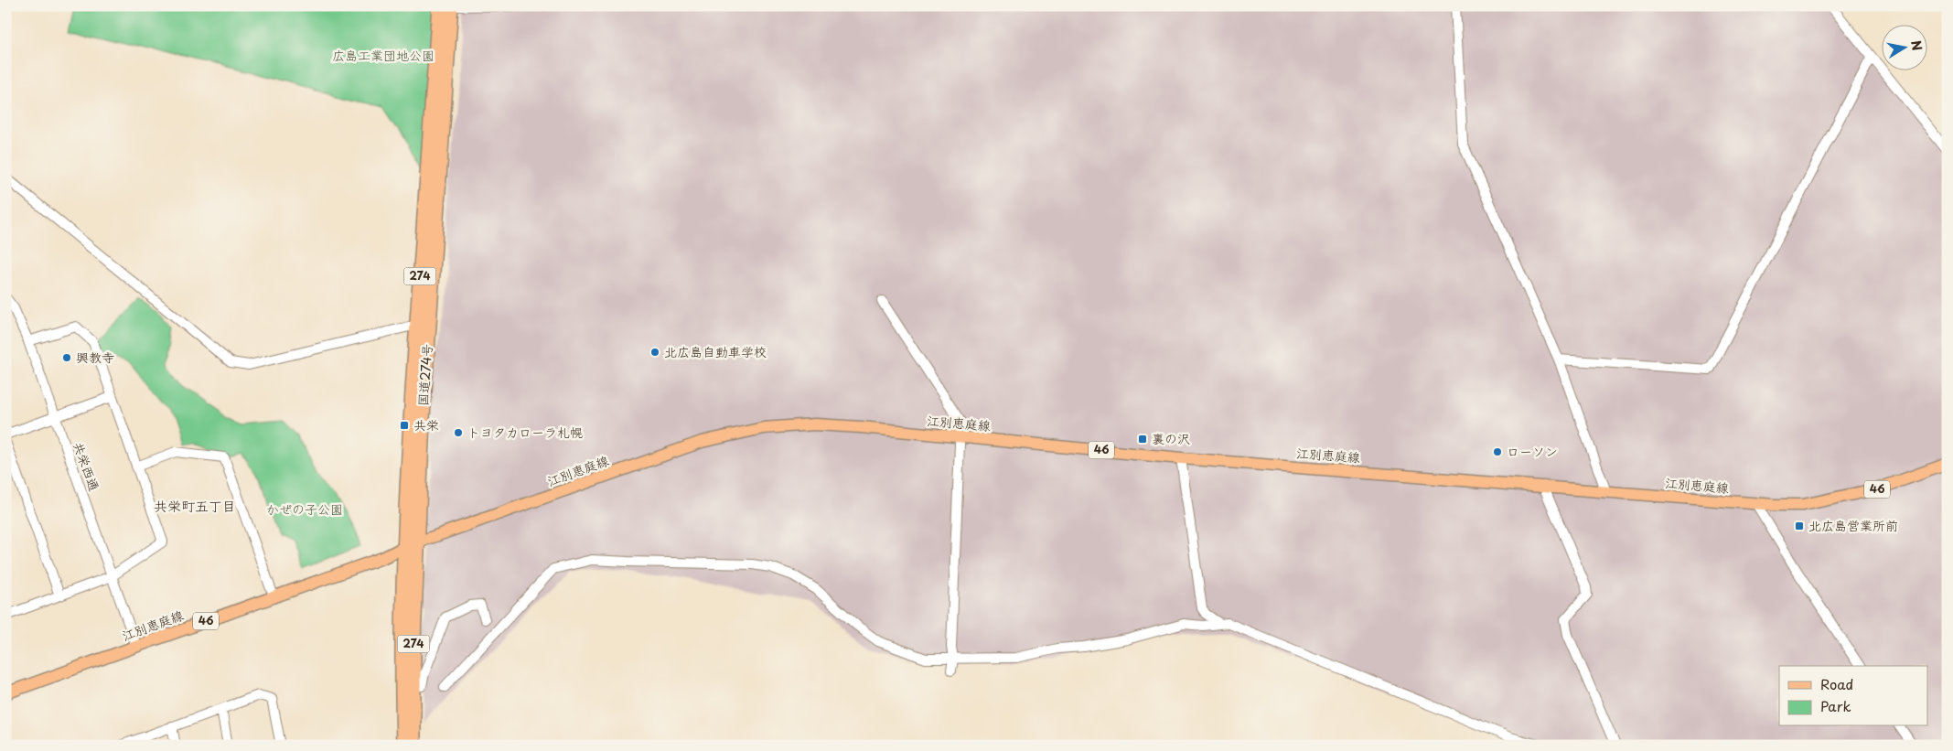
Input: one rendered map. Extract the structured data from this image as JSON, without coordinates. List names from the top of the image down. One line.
{"streets":{"highway":["274","国道274号"],"main road":["江別恵庭線","46"],"street":["共栄西通"]},"crossings":[["国道274号","江別恵庭線"],["江別恵庭線","共栄西通"]],"districts":["共栄町五丁目"],"parks":["広島工業団地公園","かぜの子公園"],"places":{"other":["北広島自動車学校","興教寺","トヨタカローラ札幌","ローソン"],"transit":["共栄","裏の沢","北広島営業所前"]},"legend":["Road","Park"],"north":"right"}
